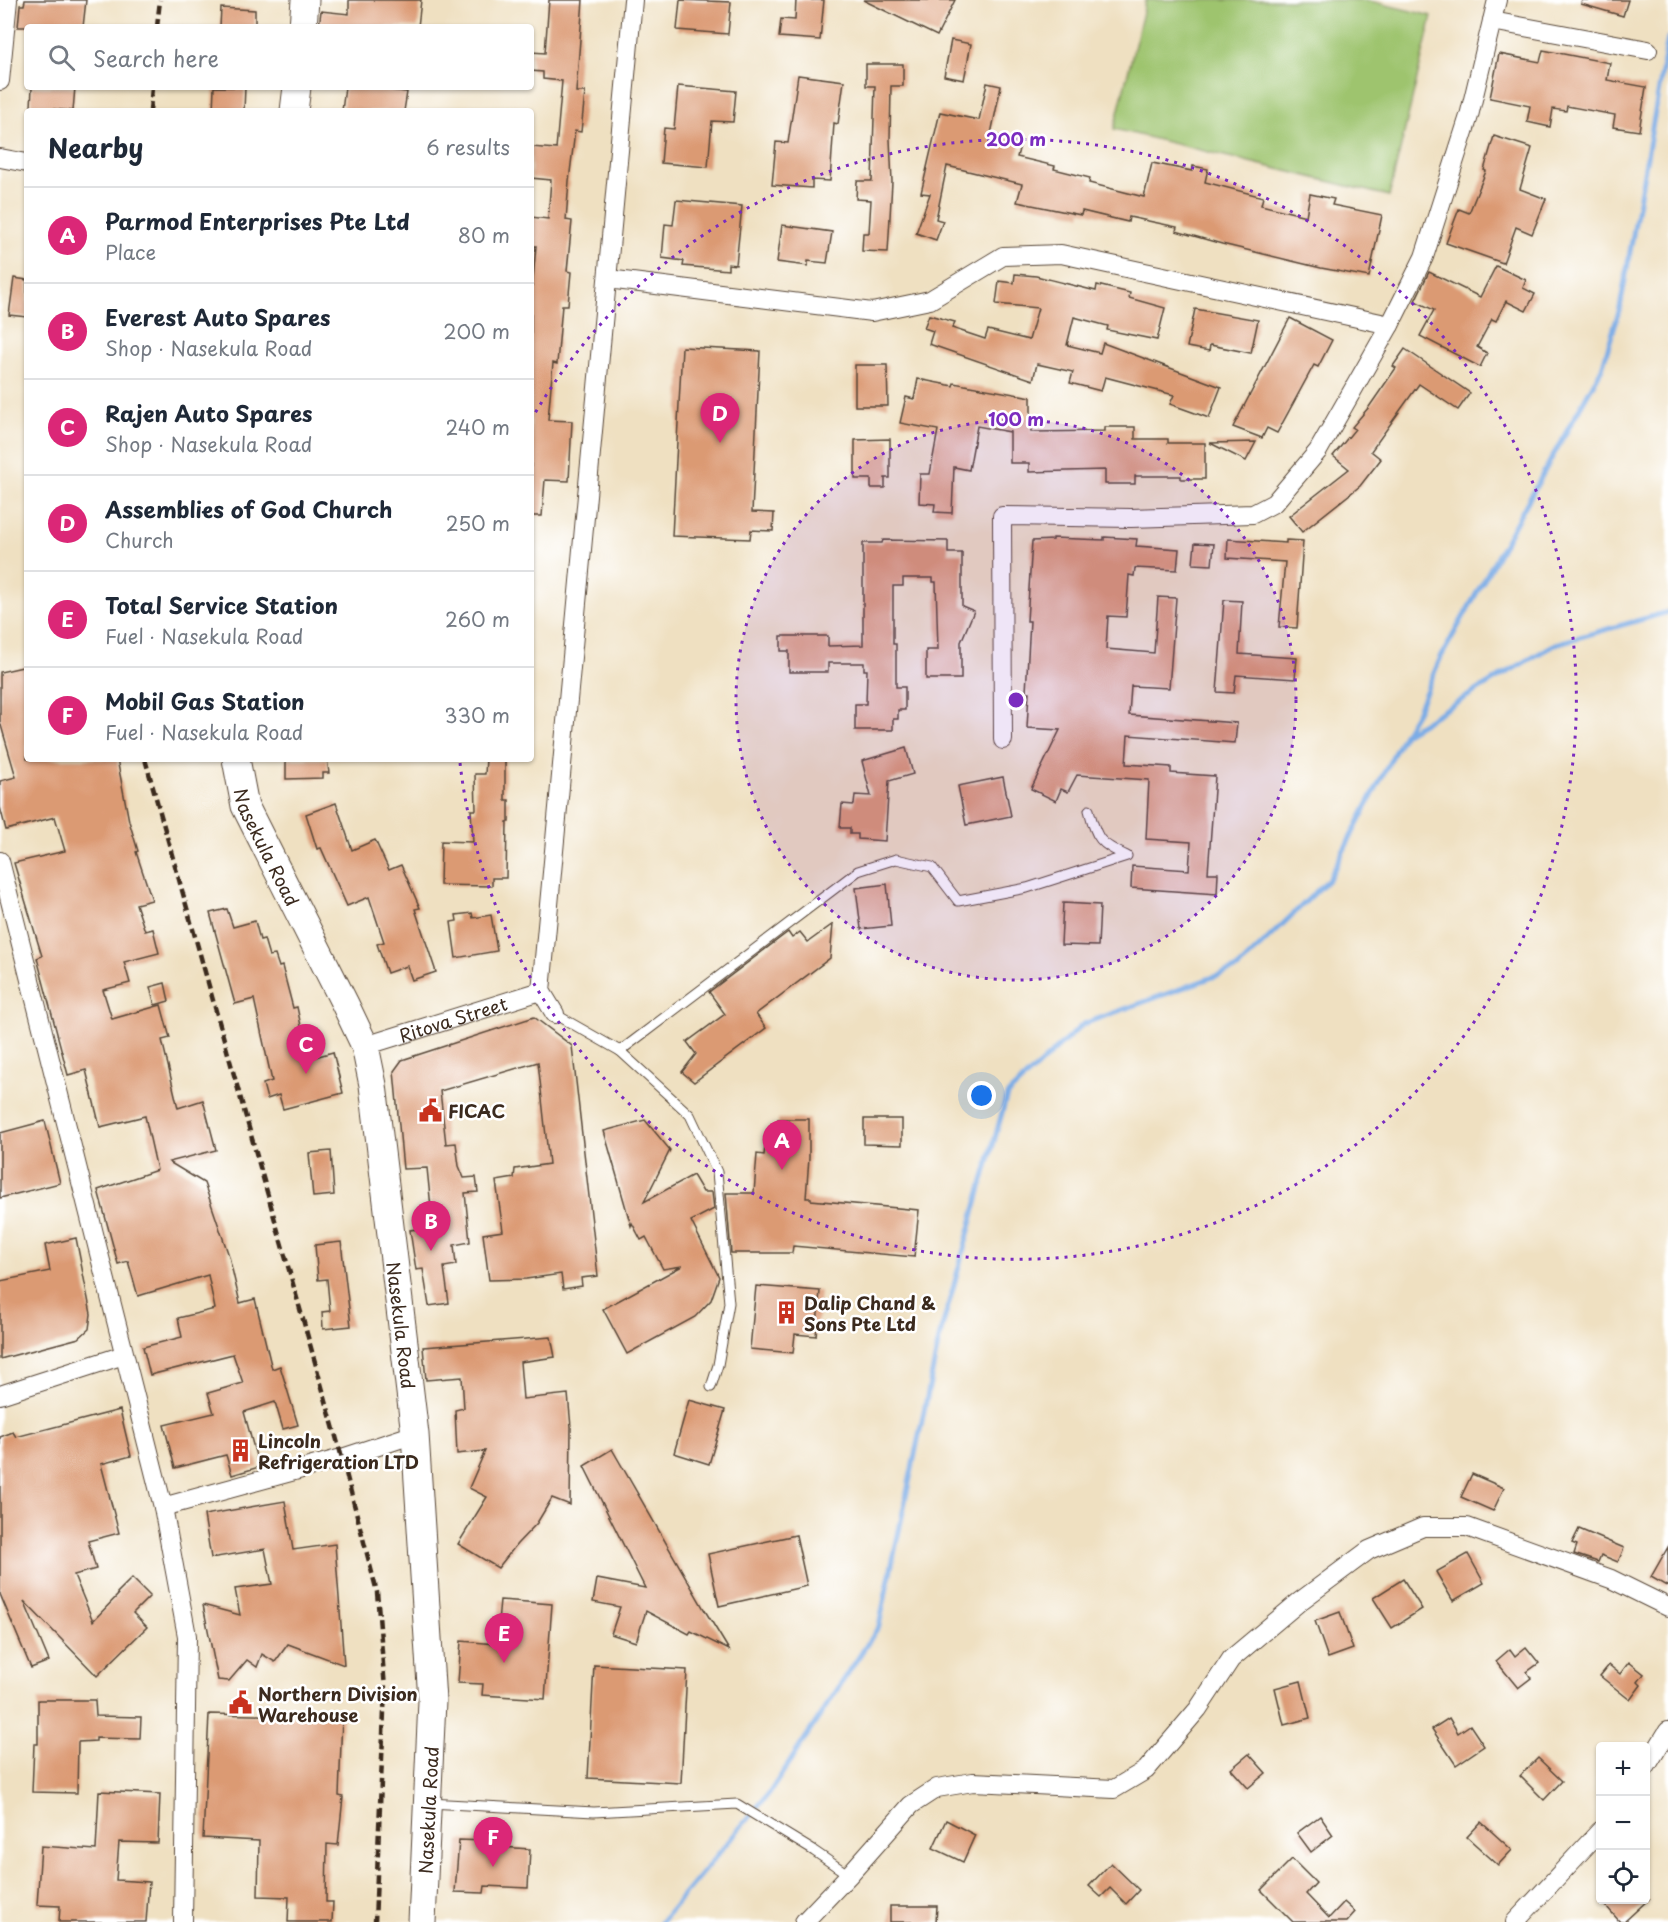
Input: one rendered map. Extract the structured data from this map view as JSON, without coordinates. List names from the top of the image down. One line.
{"streets":{"main road":["Nasekula Road"],"street":["Ritova Street"]},"crossings":[["Nasekula Road","Ritova Street"]],"places":{"public building":["FICAC","Northern Division Warehouse"],"building":["Dalip Chand & Sons Pte Ltd","Lincoln Refrigeration LTD"]},"page":{"search":"Search here","heading":["Nearby","6 results"],"list":[{"mark":"A","name":"Parmod Enterprises Pte Ltd","note":"Place","value":"80 m"},{"mark":"B","name":"Everest Auto Spares","note":"Shop · Nasekula Road","value":"200 m"},{"mark":"C","name":"Rajen Auto Spares","note":"Shop · Nasekula Road","value":"240 m"},{"mark":"D","name":"Assemblies of God Church","note":"Church","value":"250 m"},{"mark":"E","name":"Total Service Station","note":"Fuel · Nasekula Road","value":"260 m"},{"mark":"F","name":"Mobil Gas Station","note":"Fuel · Nasekula Road","value":"330 m"}],"pins":["D","C","A","B","E","F"],"map_buttons":["+","−"]},"rings":["200 m","100 m"]}
